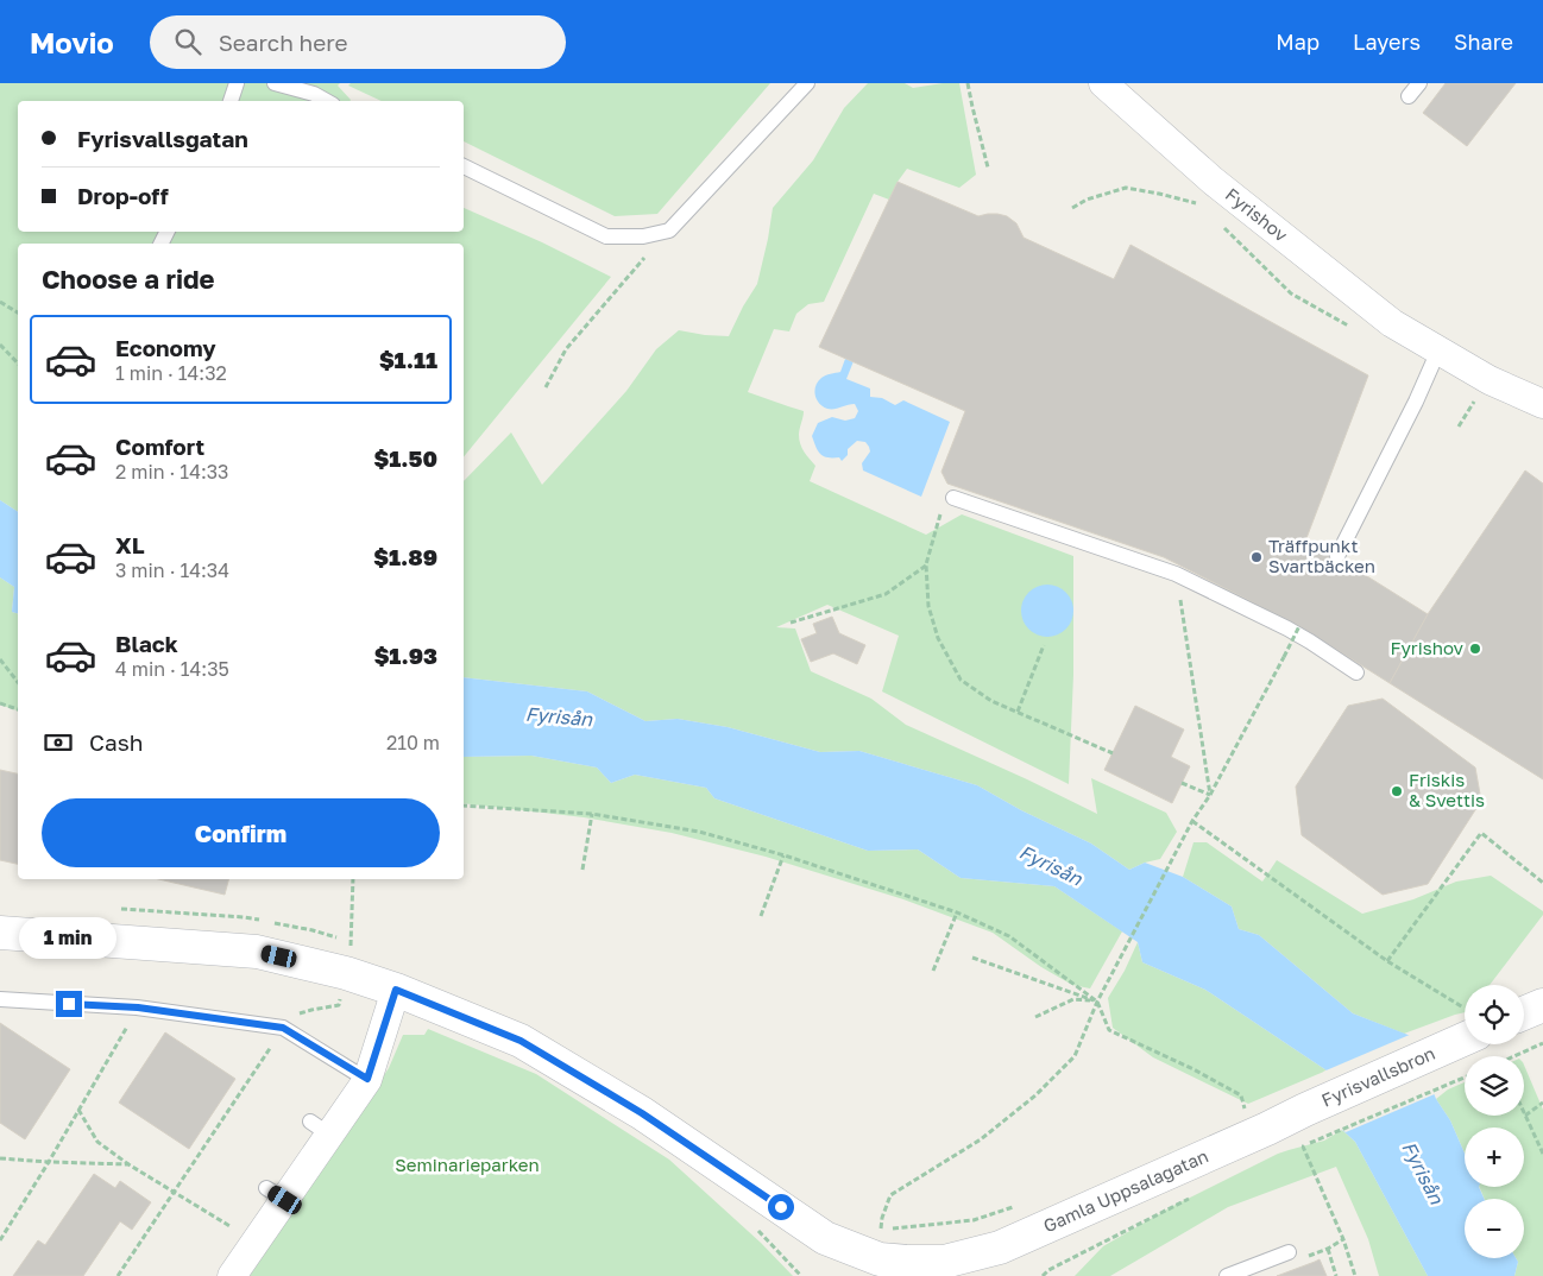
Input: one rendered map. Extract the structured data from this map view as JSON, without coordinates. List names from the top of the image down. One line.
{"streets":{"street":["Fyrishov","Fyrisvallsbron","Gamla Uppsalagatan"]},"crossings":[["Fyrisvallsbron","Gamla Uppsalagatan"]],"water":["Fyrisån"],"parks":["Seminarieparken"],"places":["Träffpunkt Svartbäcken","Fyrishov","Friskis & Svettis"],"page":{"header":"Movio","search":"Search here","nav":["Map","Layers","Share"],"banner":["Fyrisvallsgatan","Drop-off"],"heading":"Choose a ride","list":[{"name":"Economy","note":"1 min · 14:32","value":"$1.11"},{"name":"Comfort","note":"2 min · 14:33","value":"$1.50"},{"name":"XL","note":"3 min · 14:34","value":"$1.89"},{"name":"Black","note":"4 min · 14:35","value":"$1.93"}],"pay":["Cash","210 m"],"buttons":"Confirm","bubble":"1 min","map_buttons":["+","−"]}}
